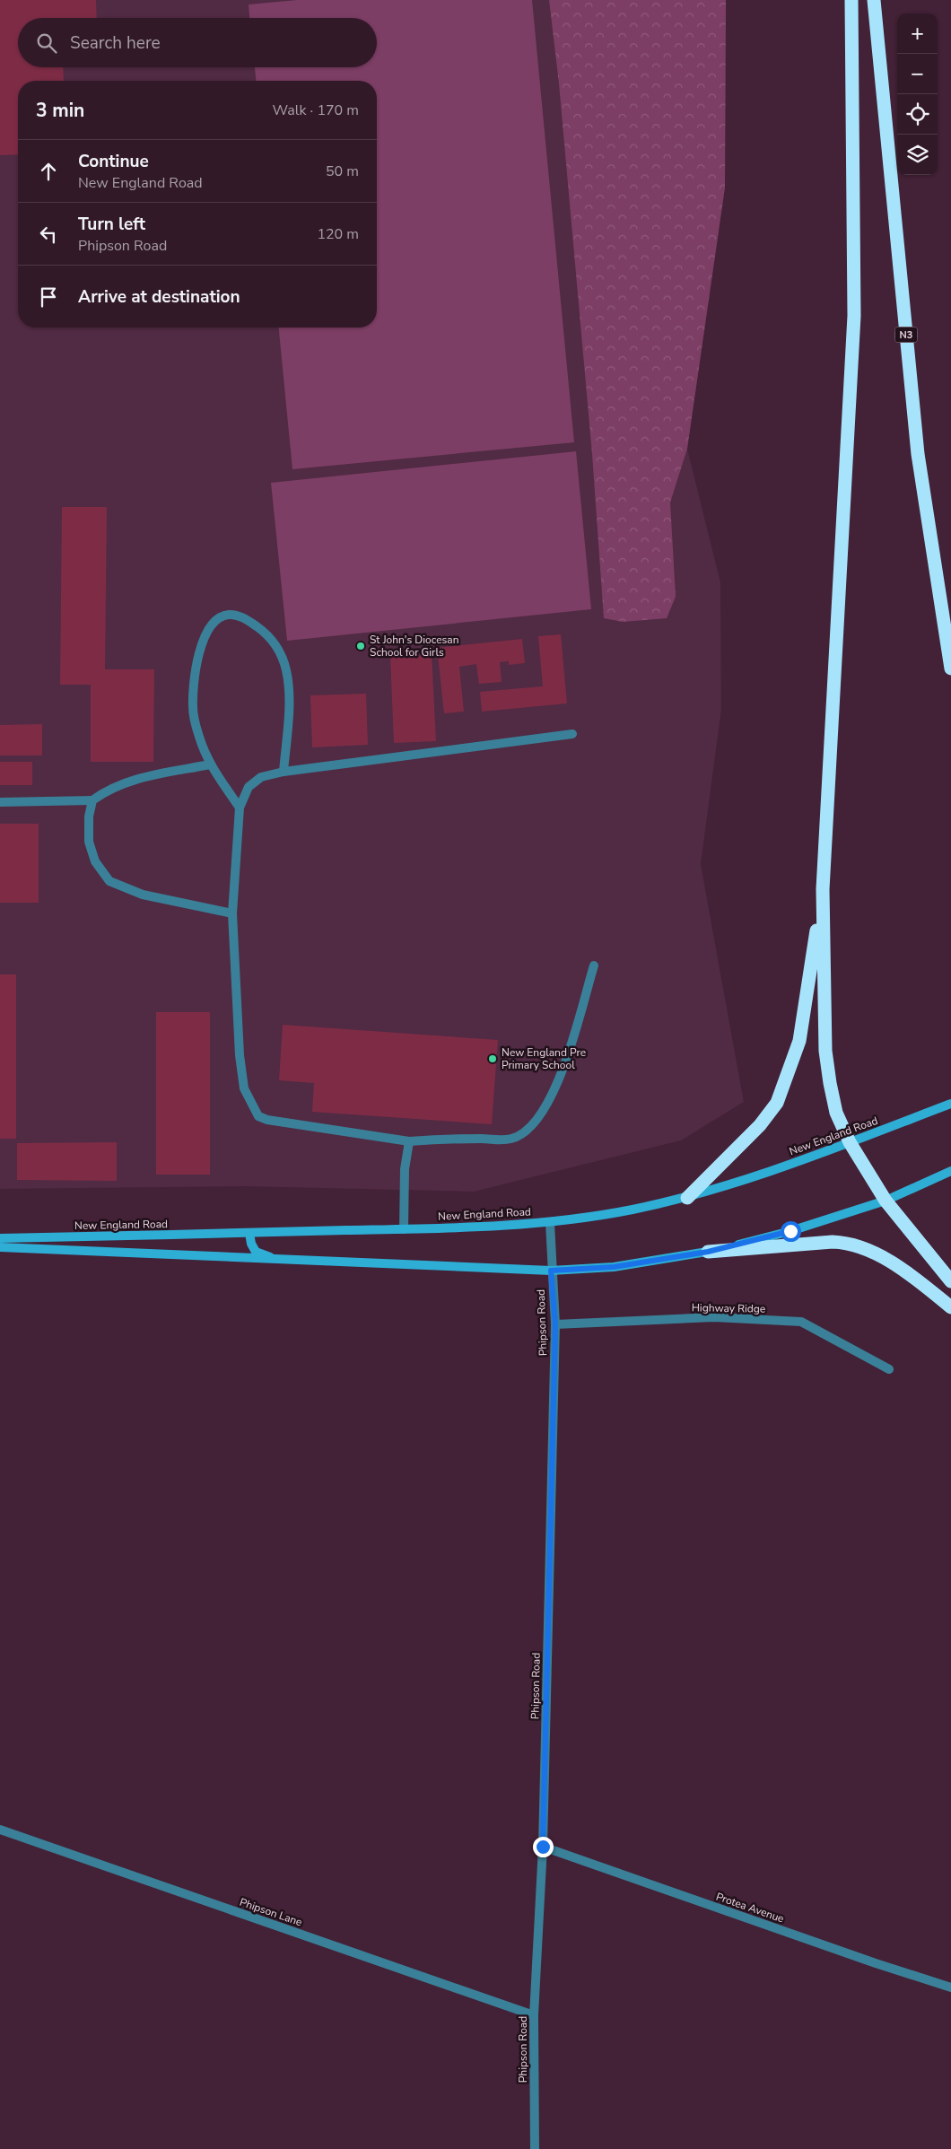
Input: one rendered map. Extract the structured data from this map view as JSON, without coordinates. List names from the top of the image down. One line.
{"streets":{"highway":["N3"],"street":["New England Road","Highway Ridge","Phipson Road","Protea Avenue","Phipson Lane"]},"crossings":[["New England Road","Phipson Road"],["Highway Ridge","Phipson Road"],["Phipson Road","Protea Avenue"],["Phipson Road","Phipson Lane"]],"places":["St John's Diocesan School for Girls","New England Pre Primary School"],"page":{"map_buttons":["+","−"],"search":"Search here","heading":["3 min","Walk · 170 m"],"list":[["Continue","New England Road","50 m"],["Turn left","Phipson Road","120 m"],"Arrive at destination"]}}
